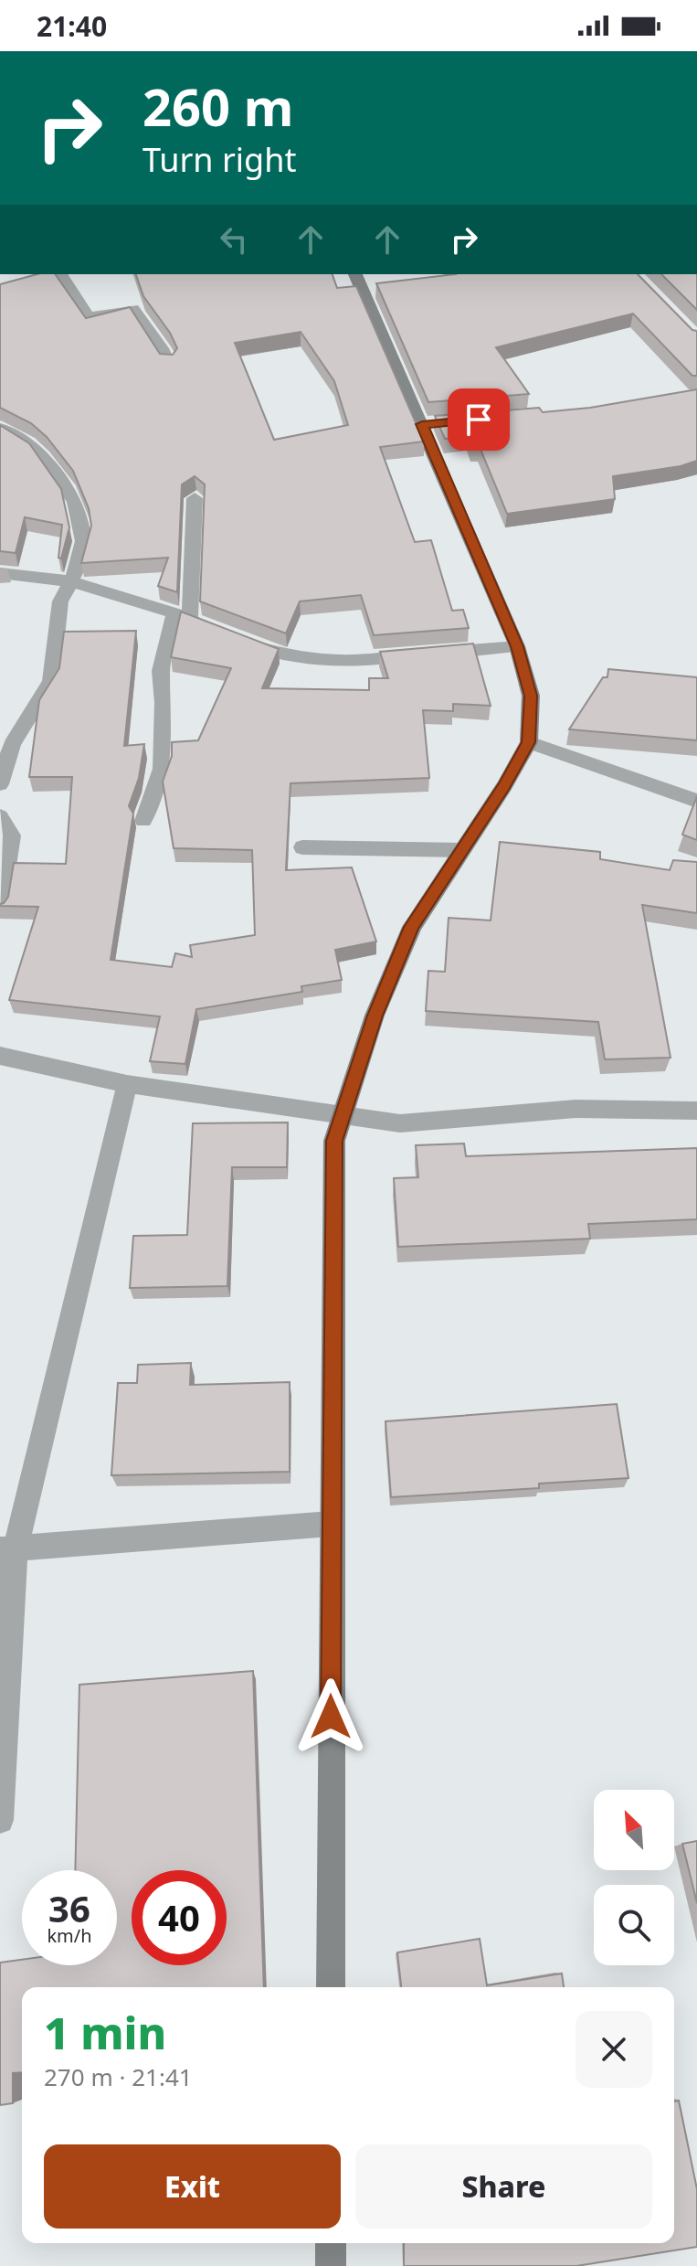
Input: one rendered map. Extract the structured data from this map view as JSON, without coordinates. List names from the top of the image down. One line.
{"north":"top left","page":{"status":"21:40","turn":["260 m","Turn right"],"speed":"36 km/h","limit":"40","heading":["1 min","270 m · 21:41"],"buttons":["Exit","Share"]}}
